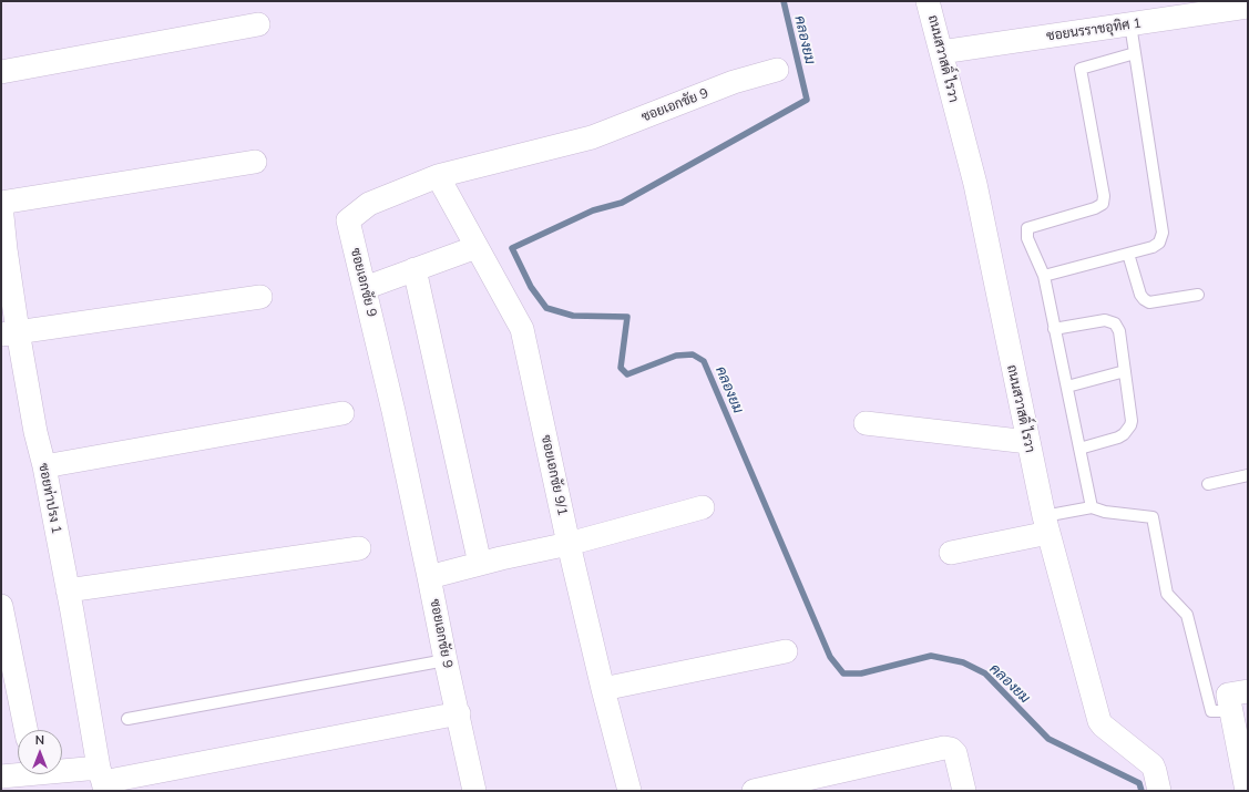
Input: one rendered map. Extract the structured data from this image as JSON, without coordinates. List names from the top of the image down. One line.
{"streets":{"street":["ซอยนรราชอุทิศ 1","ถนนสวาสดิ์ ไรวา","ซอยเอกชัย 9","ซอยเอกชัย 9/1","ซอยท่าปรง 1"]},"crossings":[["ซอยนรราชอุทิศ 1","ถนนสวาสดิ์ ไรวา"],["ซอยเอกชัย 9","ซอยเอกชัย 9/1"]],"water":["คลองยม"],"north":"top"}
